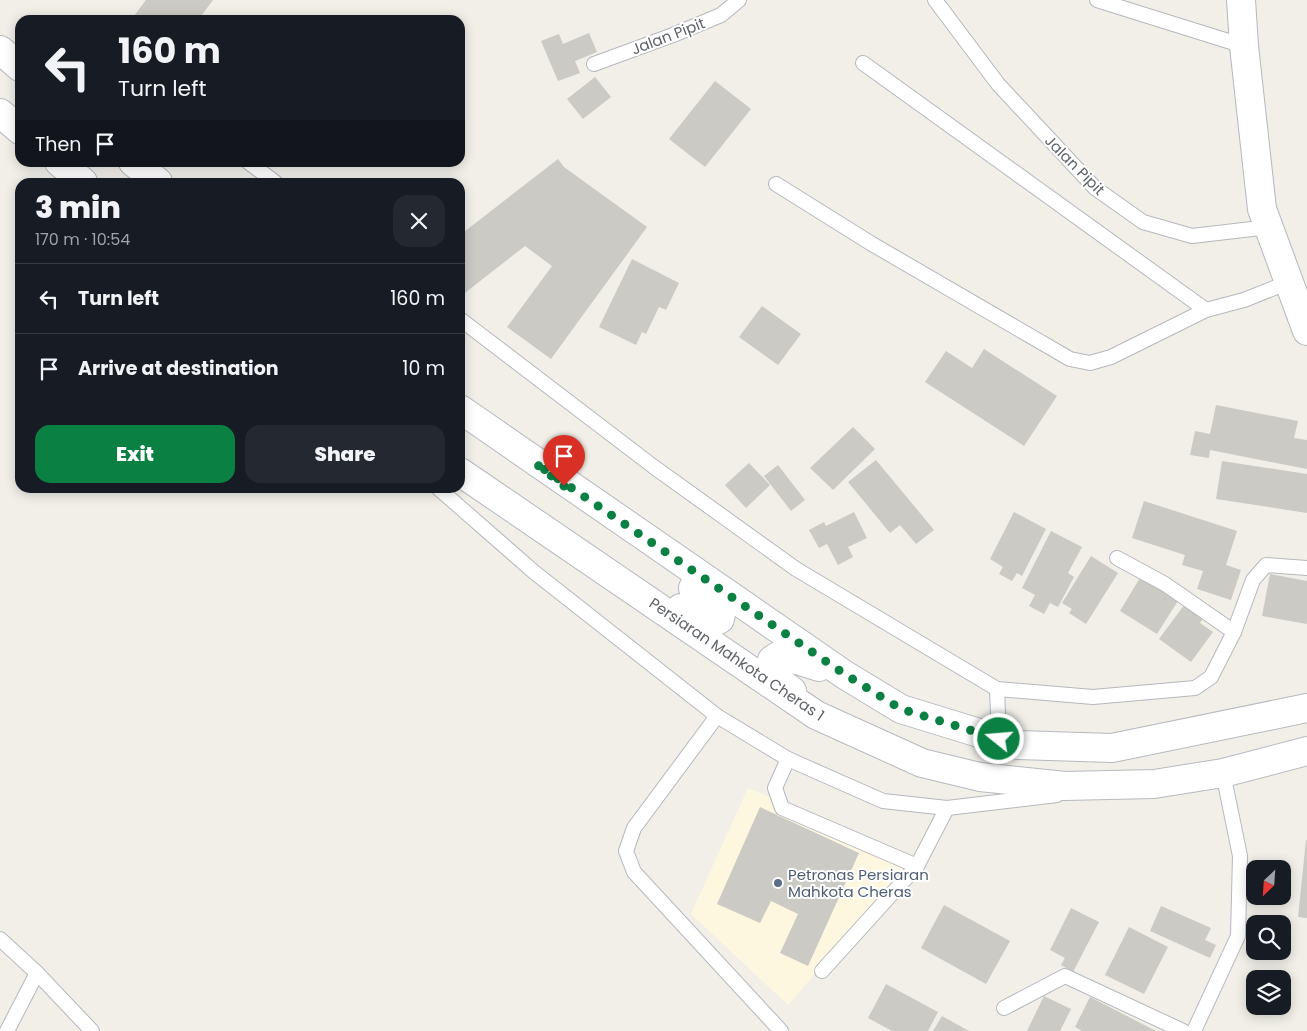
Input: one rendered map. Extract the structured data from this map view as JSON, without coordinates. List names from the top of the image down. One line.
{"streets":{"main road":["Persiaran Mahkota Cheras 1"],"lane":["Jalan Pipit"]},"places":["Petronas Persiaran Mahkota Cheras"],"north":"bottom left","page":{"turn":["160 m","Turn left"],"then":"Then","heading":["3 min","170 m · 10:54"],"list":[{"name":"Turn left","value":"160 m"},{"name":"Arrive at destination","value":"10 m"}],"buttons":["Exit","Share"]}}
